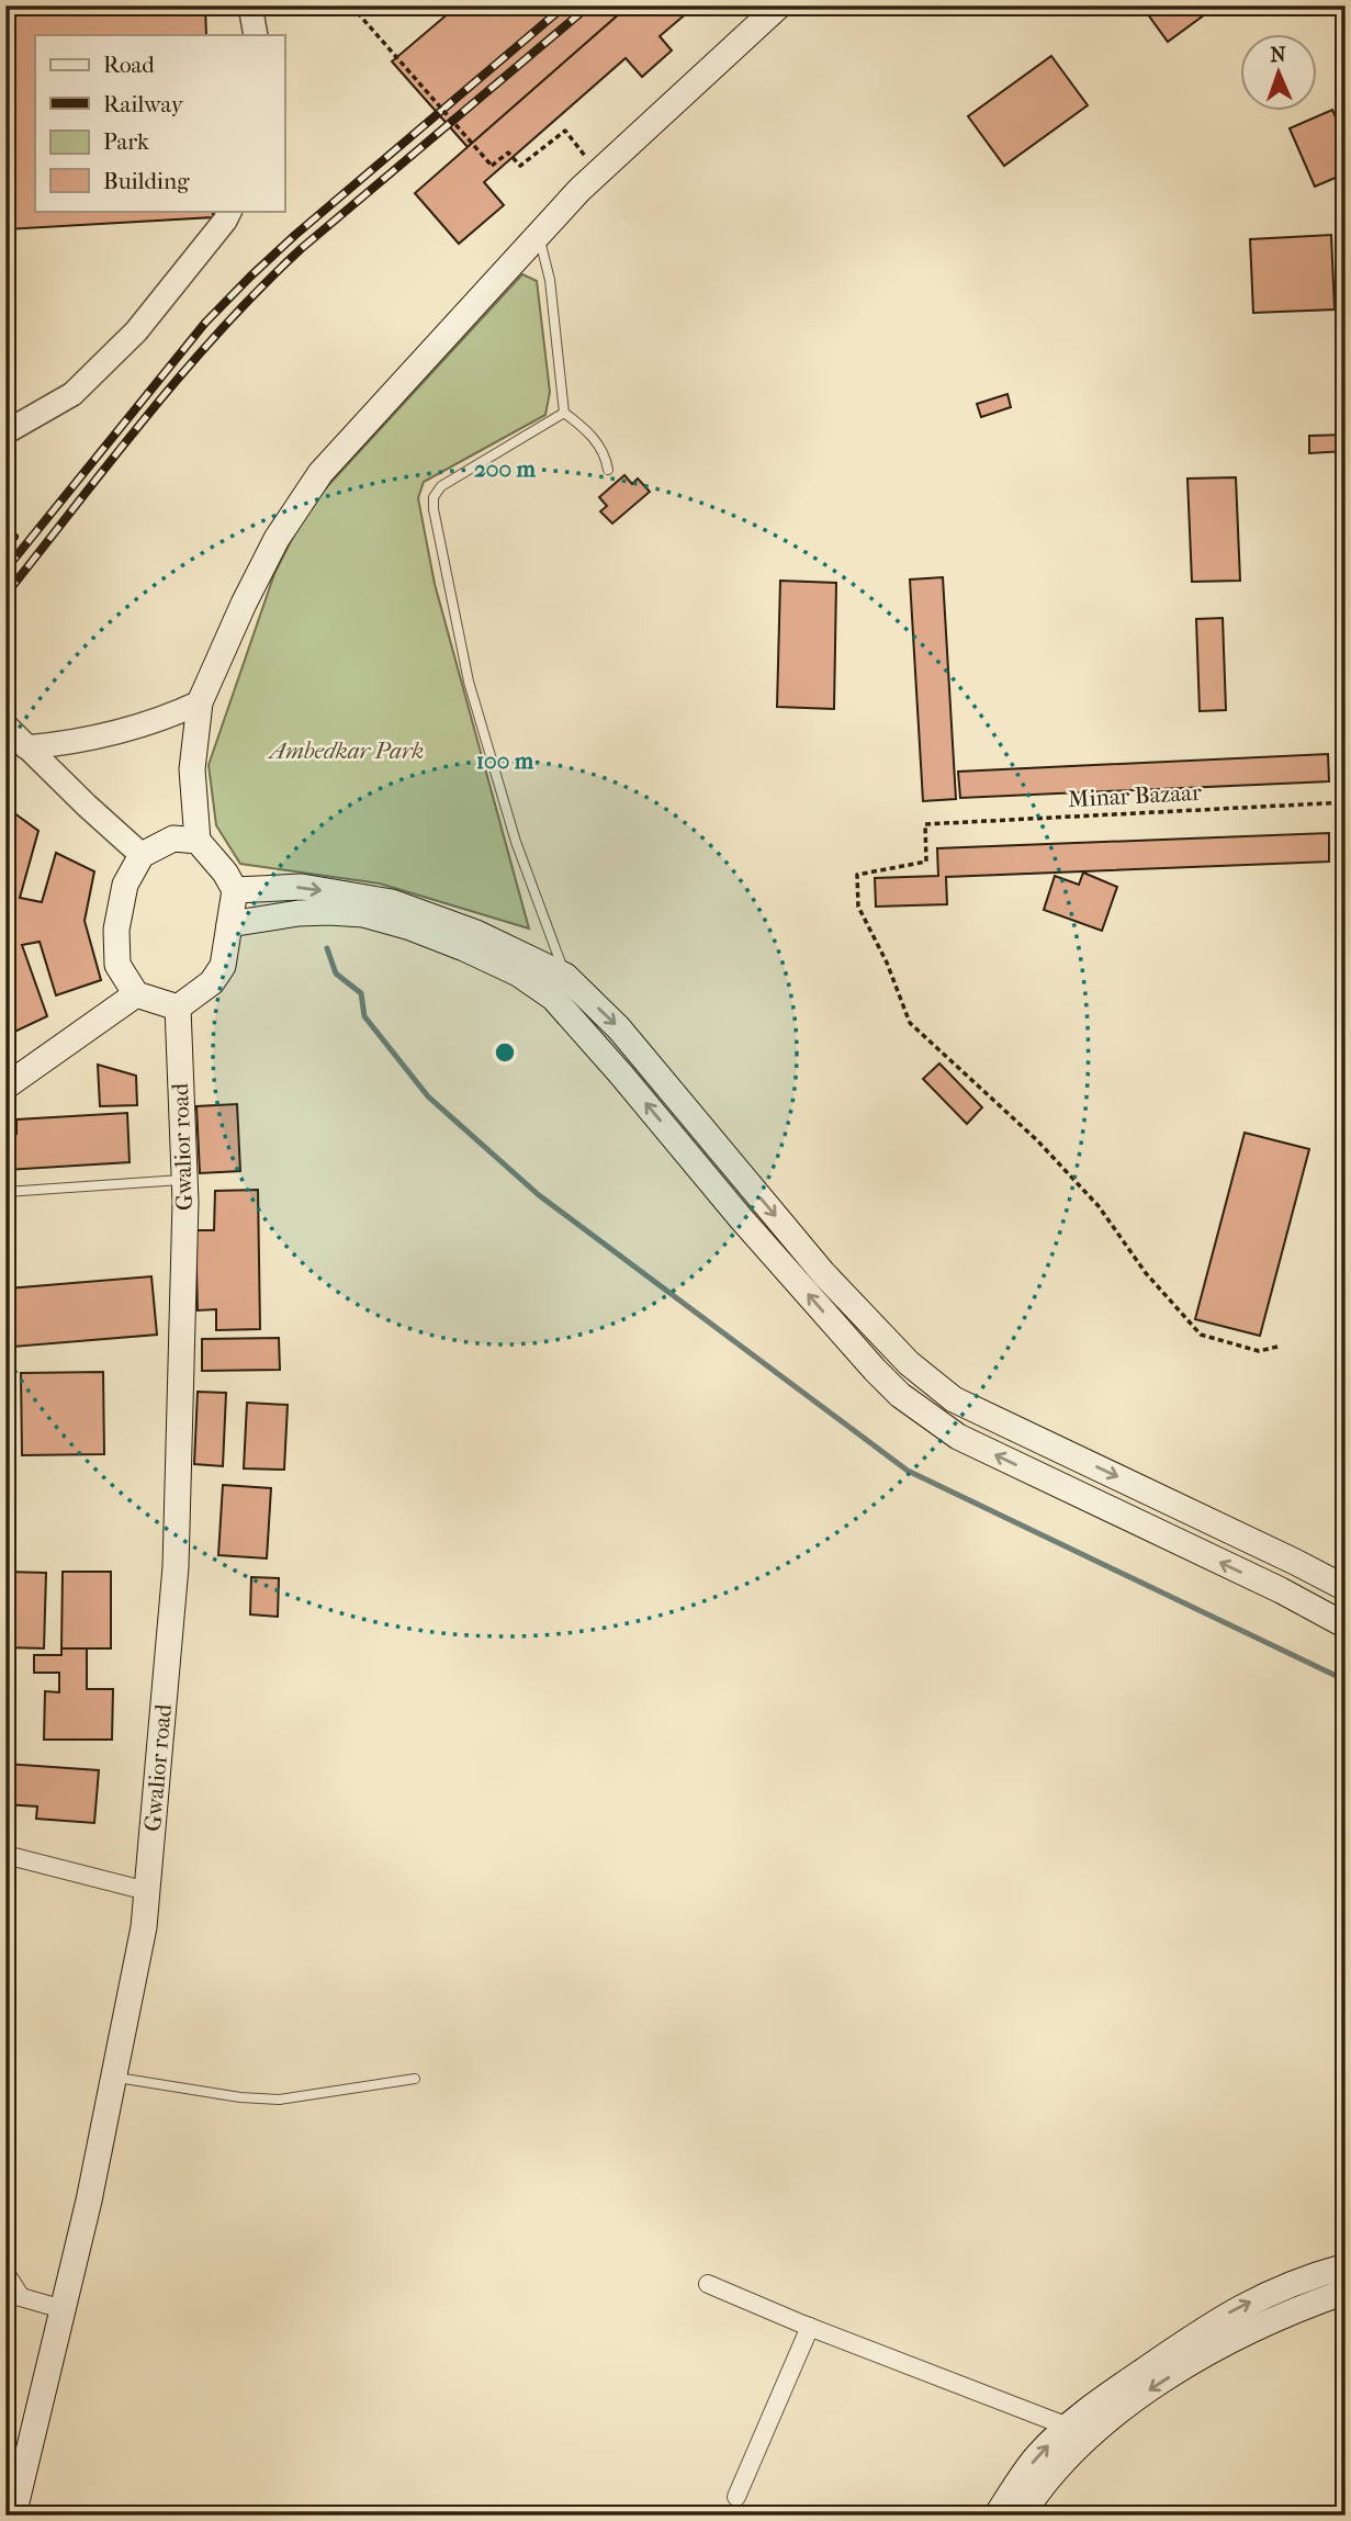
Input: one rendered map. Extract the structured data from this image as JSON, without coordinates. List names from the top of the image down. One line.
{"streets":{"main road":["Gwalior road"],"path":["Minar Bazaar"]},"parks":["Ambedkar Park"],"legend":["Road","Railway","Park","Building"],"north":"top","rings":["200 m","100 m"]}
